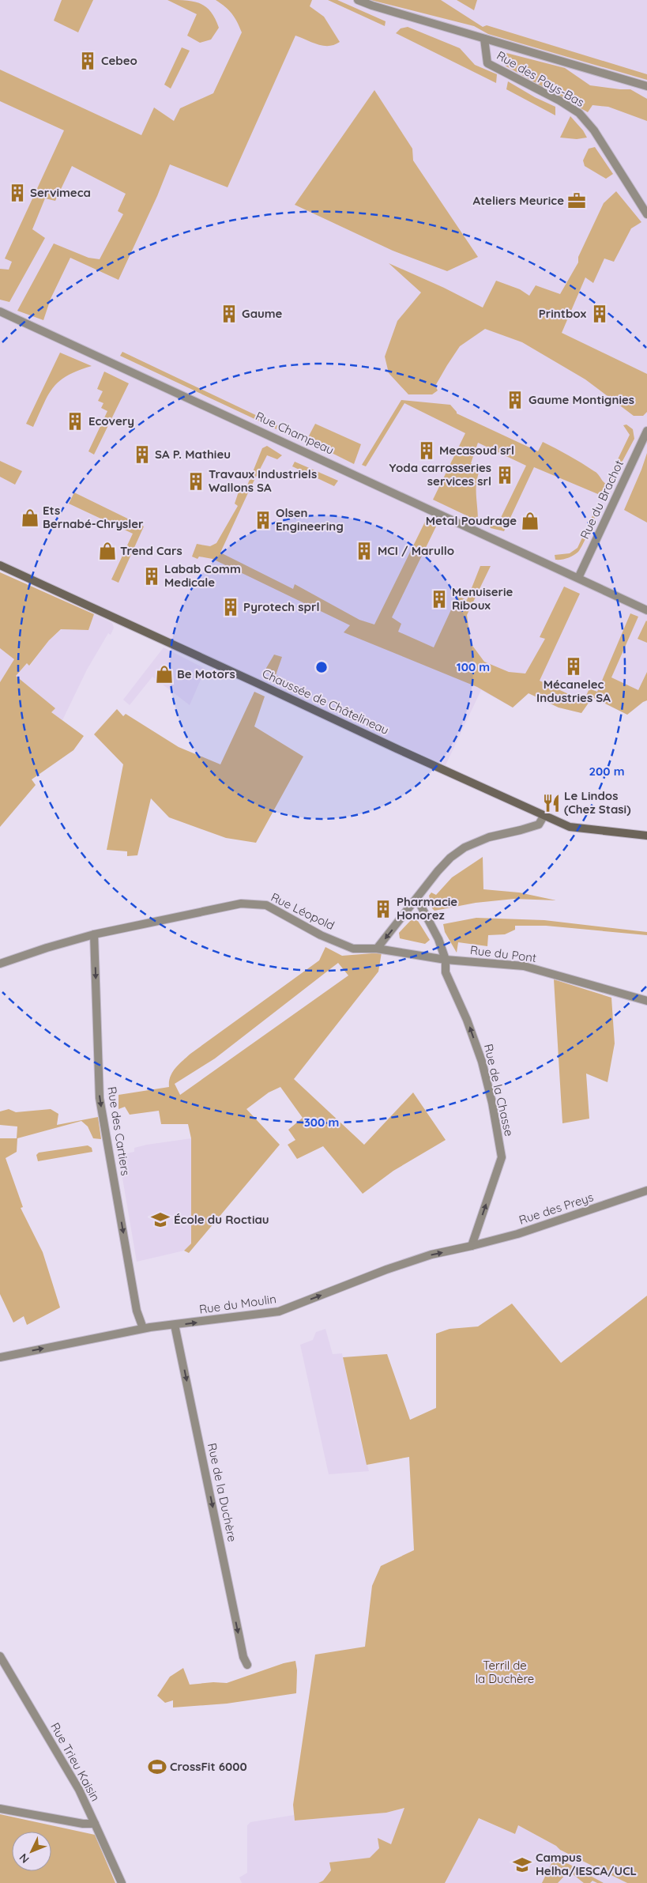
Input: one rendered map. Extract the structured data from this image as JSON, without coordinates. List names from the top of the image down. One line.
{"streets":{"main road":["Chaussée de Châtelineau"],"street":["Rue des Pays-Bas","Rue Champeau","Rue du Brachot","Rue Léopold","Rue du Pont","Rue de la Chasse","Rue des Cartiers","Rue des Preys","Rue du Moulin","Rue de la Duchère","Rue Trieu Kaisin"]},"crossings":[["Rue Champeau","Rue du Brachot"],["Rue Léopold","Rue du Pont"],["Rue Léopold","Rue des Cartiers"],["Rue du Pont","Rue de la Chasse"],["Rue de la Chasse","Rue des Preys"],["Rue de la Chasse","Rue du Moulin"],["Rue des Cartiers","Rue du Moulin"],["Rue des Preys","Rue du Moulin"],["Rue du Moulin","Rue de la Duchère"]],"one_way":["Rue de la Chasse","Rue des Cartiers","Rue du Moulin","Rue de la Duchère"],"parks":["Terril de la Duchère"],"places":{"building":["Cebeo","Servimeca","Gaume","Printbox","Gaume Montignies","Ecovery","Mecasoud srl","SA P. Mathieu","Yoda carrosseries services srl","Travaux Industriels Wallons SA","Olsen Engineering","MCI / Marullo","Labab Comm Medicale","Menuiserie Riboux","Pyrotech sprl","Mécanelec Industries SA","Pharmacie Honorez"],"office":["Ateliers Meurice"],"shop":["Ets Bernabé-Chrysler","Metal Poudrage","Trend Cars","Be Motors"],"restaurant":["Le Lindos (Chez Stasi)"],"school or university":["École du Roctiau","Campus Helha/IESCA/UCL"],"sports":["CrossFit 6000"]},"north":"bottom left","rings":["100 m","200 m","300 m"]}
